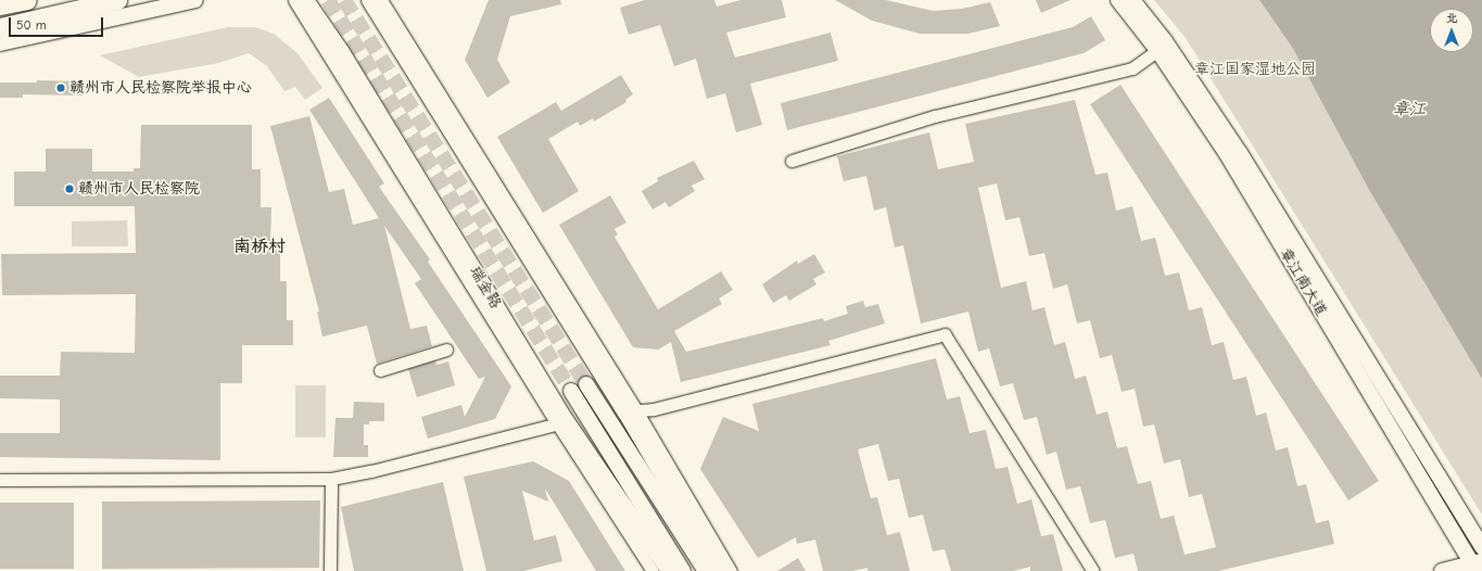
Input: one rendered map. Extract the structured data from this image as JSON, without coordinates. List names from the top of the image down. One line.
{"streets":{"main road":["章江南大道","瑞金路"]},"districts":["南桥村"],"water":["章江"],"parks":["章江国家湿地公园"],"places":["赣州市人民检察院举报中心","赣州市人民检察院"],"scale_bar":"50 m","north":"top"}
